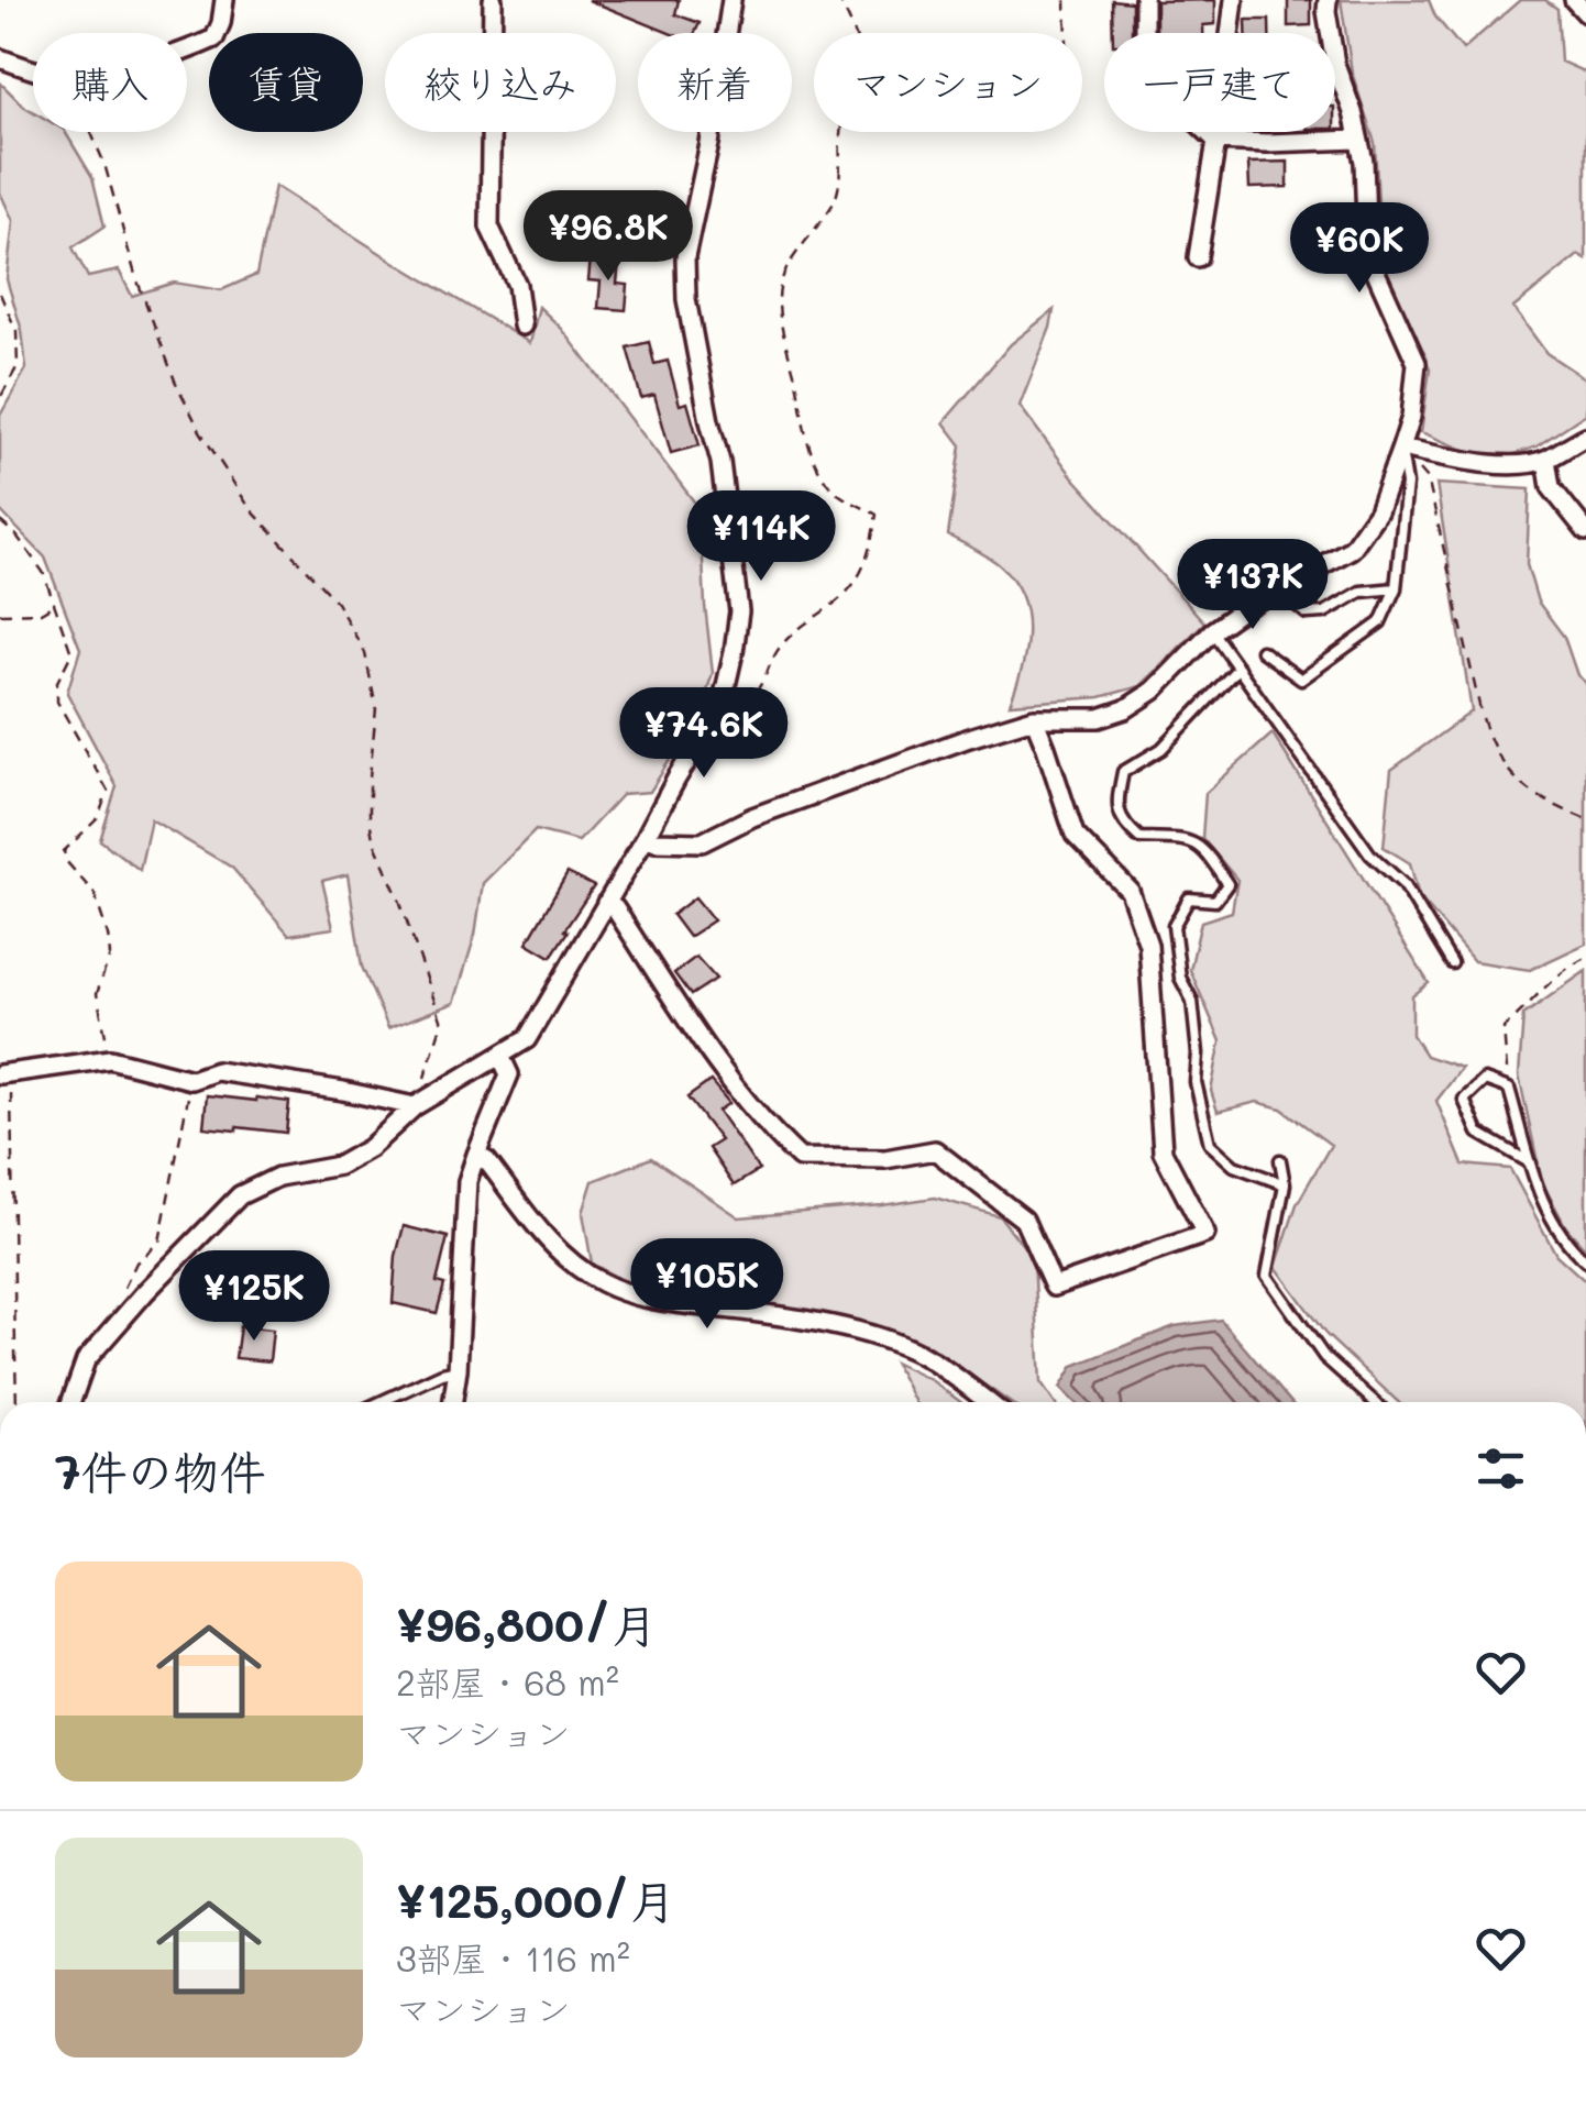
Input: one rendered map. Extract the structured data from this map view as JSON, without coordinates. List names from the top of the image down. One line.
{"page":{"chip":["購入","賃貸","絞り込み","新着","マンション","一戸建て"],"price":["¥96.8K","¥60K","¥114K","¥137K","¥74.6K","¥105K","¥125K"],"heading":"7件の物件","list":[{"name":"¥96,800/月","note":"2部屋 · 68 m² · マンション"},{"name":"¥125,000/月","note":"3部屋 · 116 m² · マンション"}]}}
